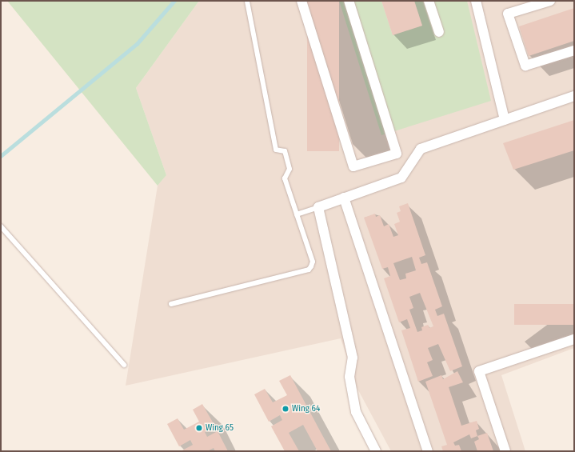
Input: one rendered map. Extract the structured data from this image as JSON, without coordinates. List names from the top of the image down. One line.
{"places":["Wing 64","Wing 65"]}
